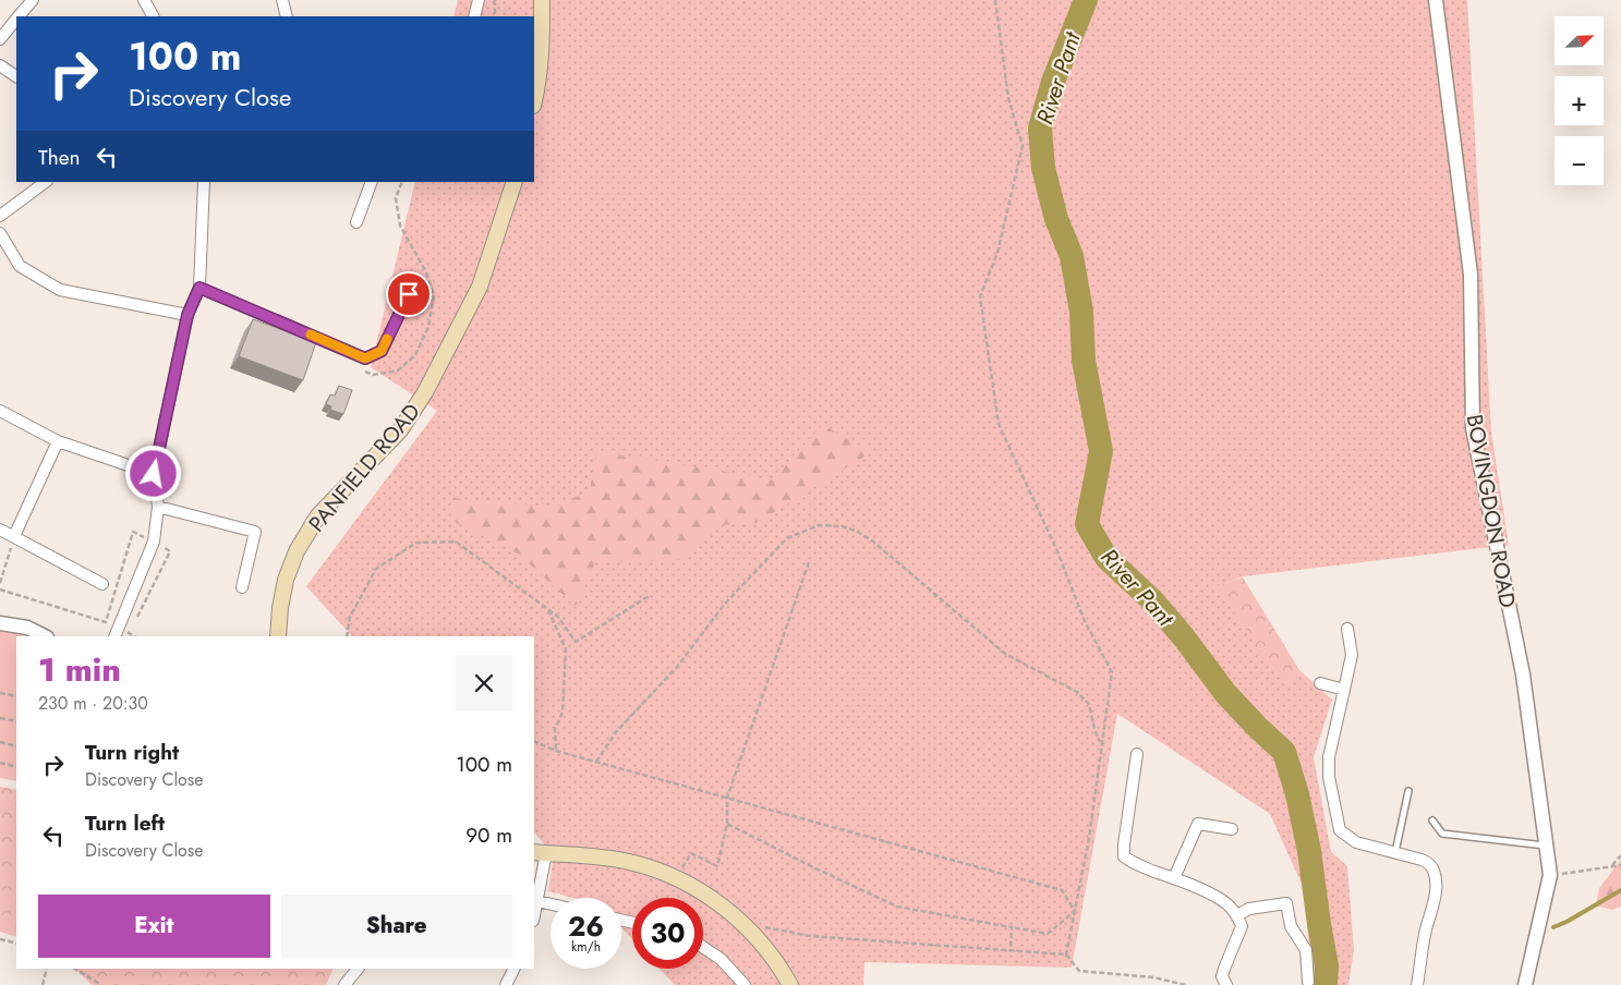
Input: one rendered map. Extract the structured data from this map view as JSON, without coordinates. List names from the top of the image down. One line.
{"streets":{"main road":["PANFIELD ROAD"],"street":["BOVINGDON ROAD"]},"water":["River Pant"],"north":"top right","page":{"map_buttons":["+","−"],"turn":["100 m","Discovery Close"],"then":"Then","heading":["1 min","230 m · 20:30"],"list":[{"name":"Turn right","note":"Discovery Close","value":"100 m"},{"name":"Turn left","note":"Discovery Close","value":"90 m"}],"buttons":["Exit","Share"],"speed":"26 km/h","limit":"30"}}
